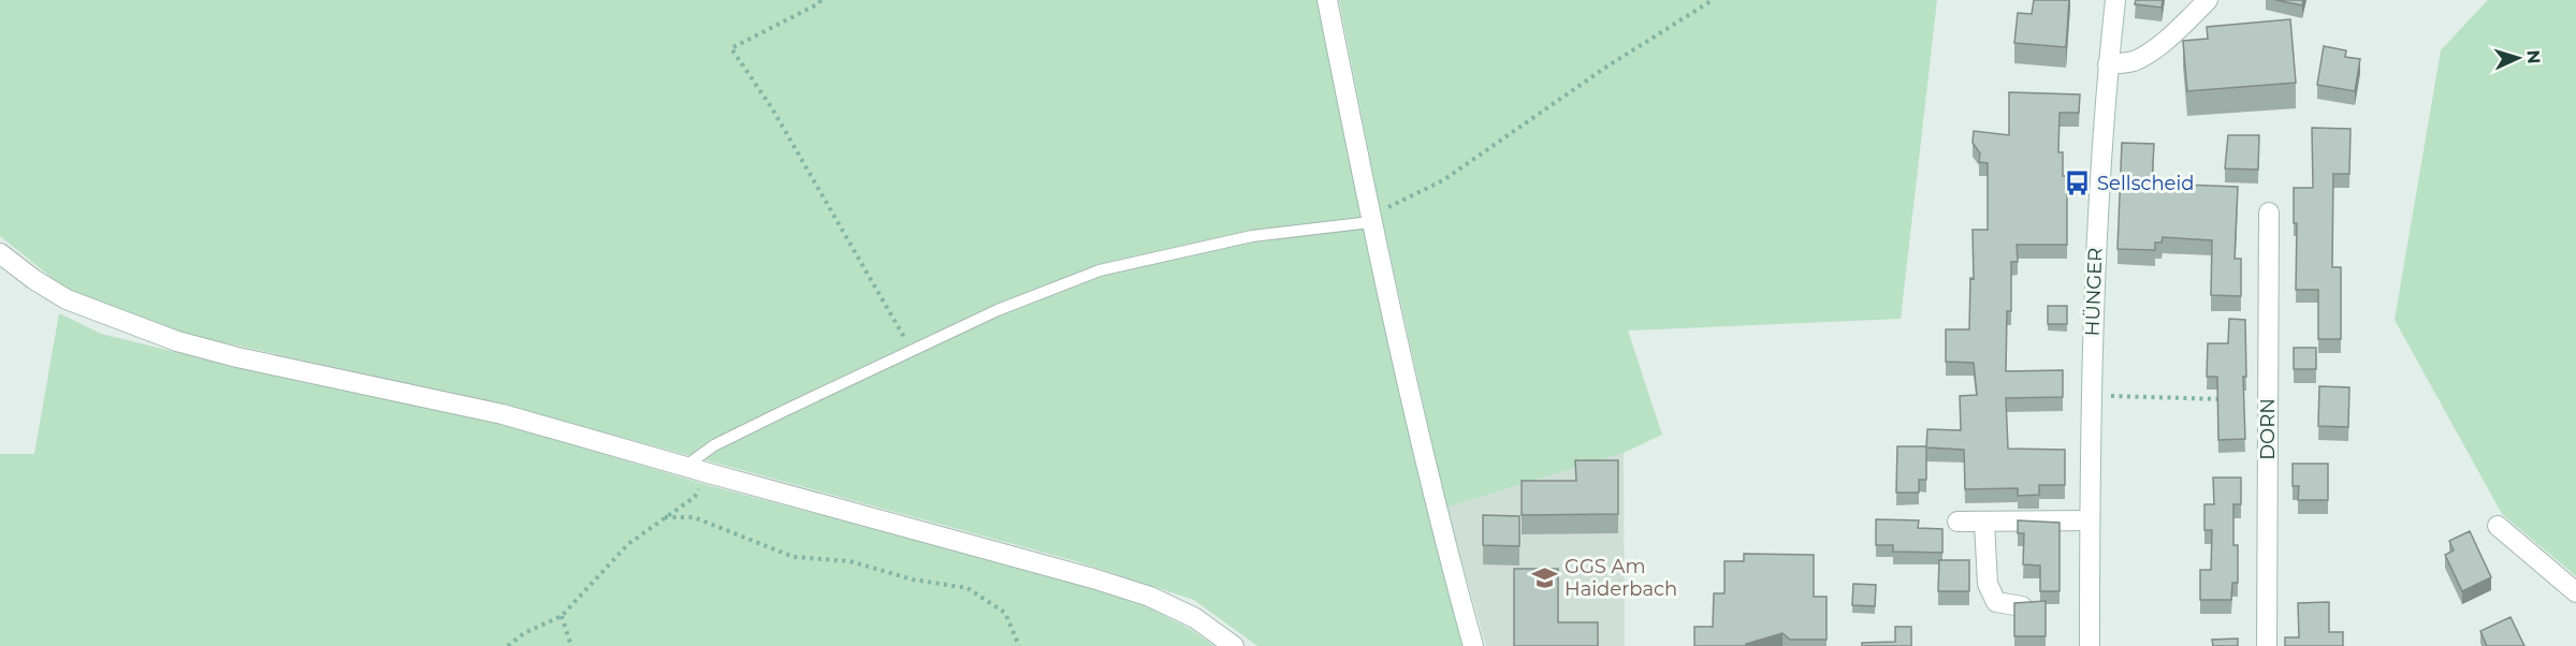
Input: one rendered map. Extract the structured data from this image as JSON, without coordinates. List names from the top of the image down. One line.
{"streets":{"street":["HÜNGER","DORN"]},"places":{"bus stop":["Sellscheid"],"school or university":["GGS Am Haiderbach"]},"north":"right"}
